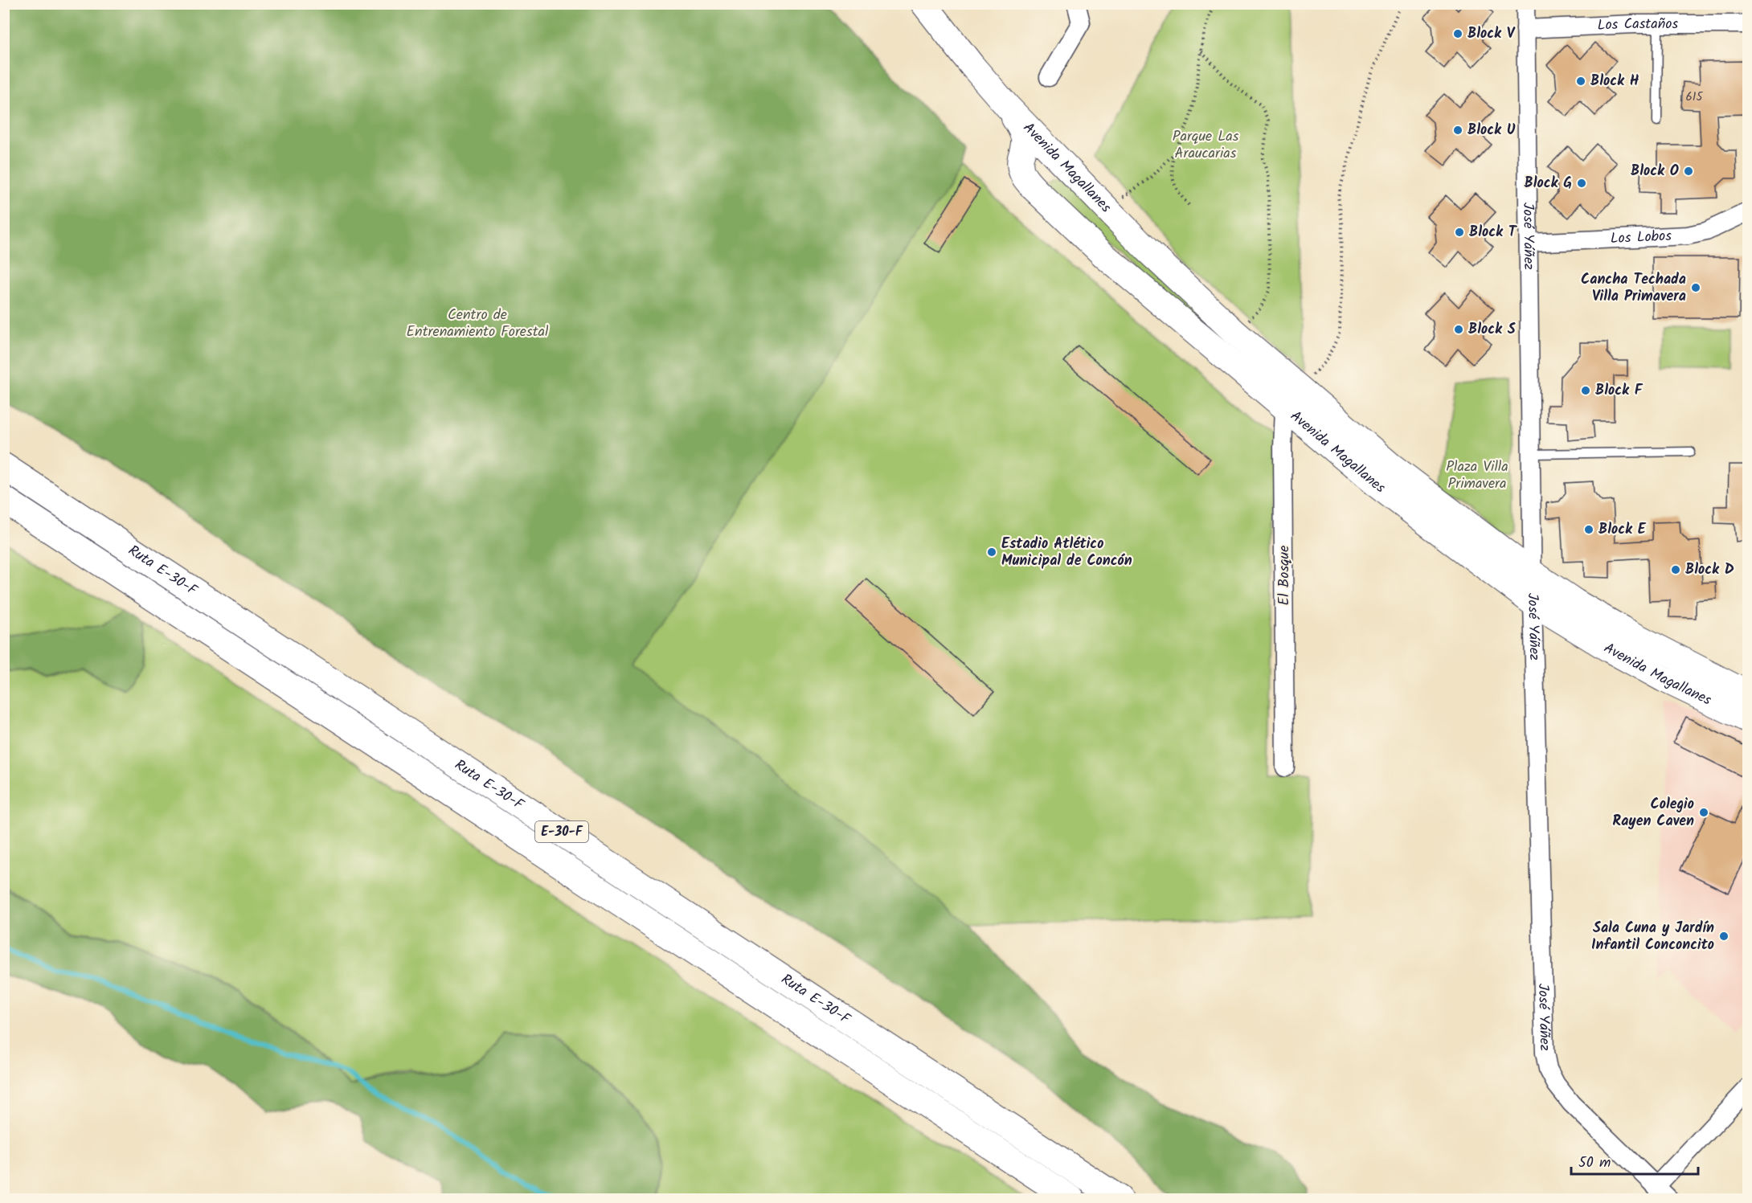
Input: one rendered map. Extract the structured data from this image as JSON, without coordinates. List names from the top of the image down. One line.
{"streets":{"highway":["Ruta E-30-F","E-30-F"],"main road":["Avenida Magallanes"],"street":["Los Castaños","José Yáñez","Los Lobos","El Bosque"]},"crossings":[["Los Castaños","José Yáñez"],["Avenida Magallanes","José Yáñez"],["Avenida Magallanes","El Bosque"],["José Yáñez","Los Lobos"]],"parks":["Parque Las Araucarias","Centro de Entrenamiento Forestal","Plaza Villa Primavera"],"places":["Block V","Block H","Block U","Block O","Block G","Block T","Cancha Techada Villa Primavera","Block S","Block F","Block E","Estadio Atlético Municipal de Concón","Block D","Colegio Rayen Caven","Sala Cuna y Jardín Infantil Conconcito"],"house_numbers":["615"],"scale_bar":"50 m"}
